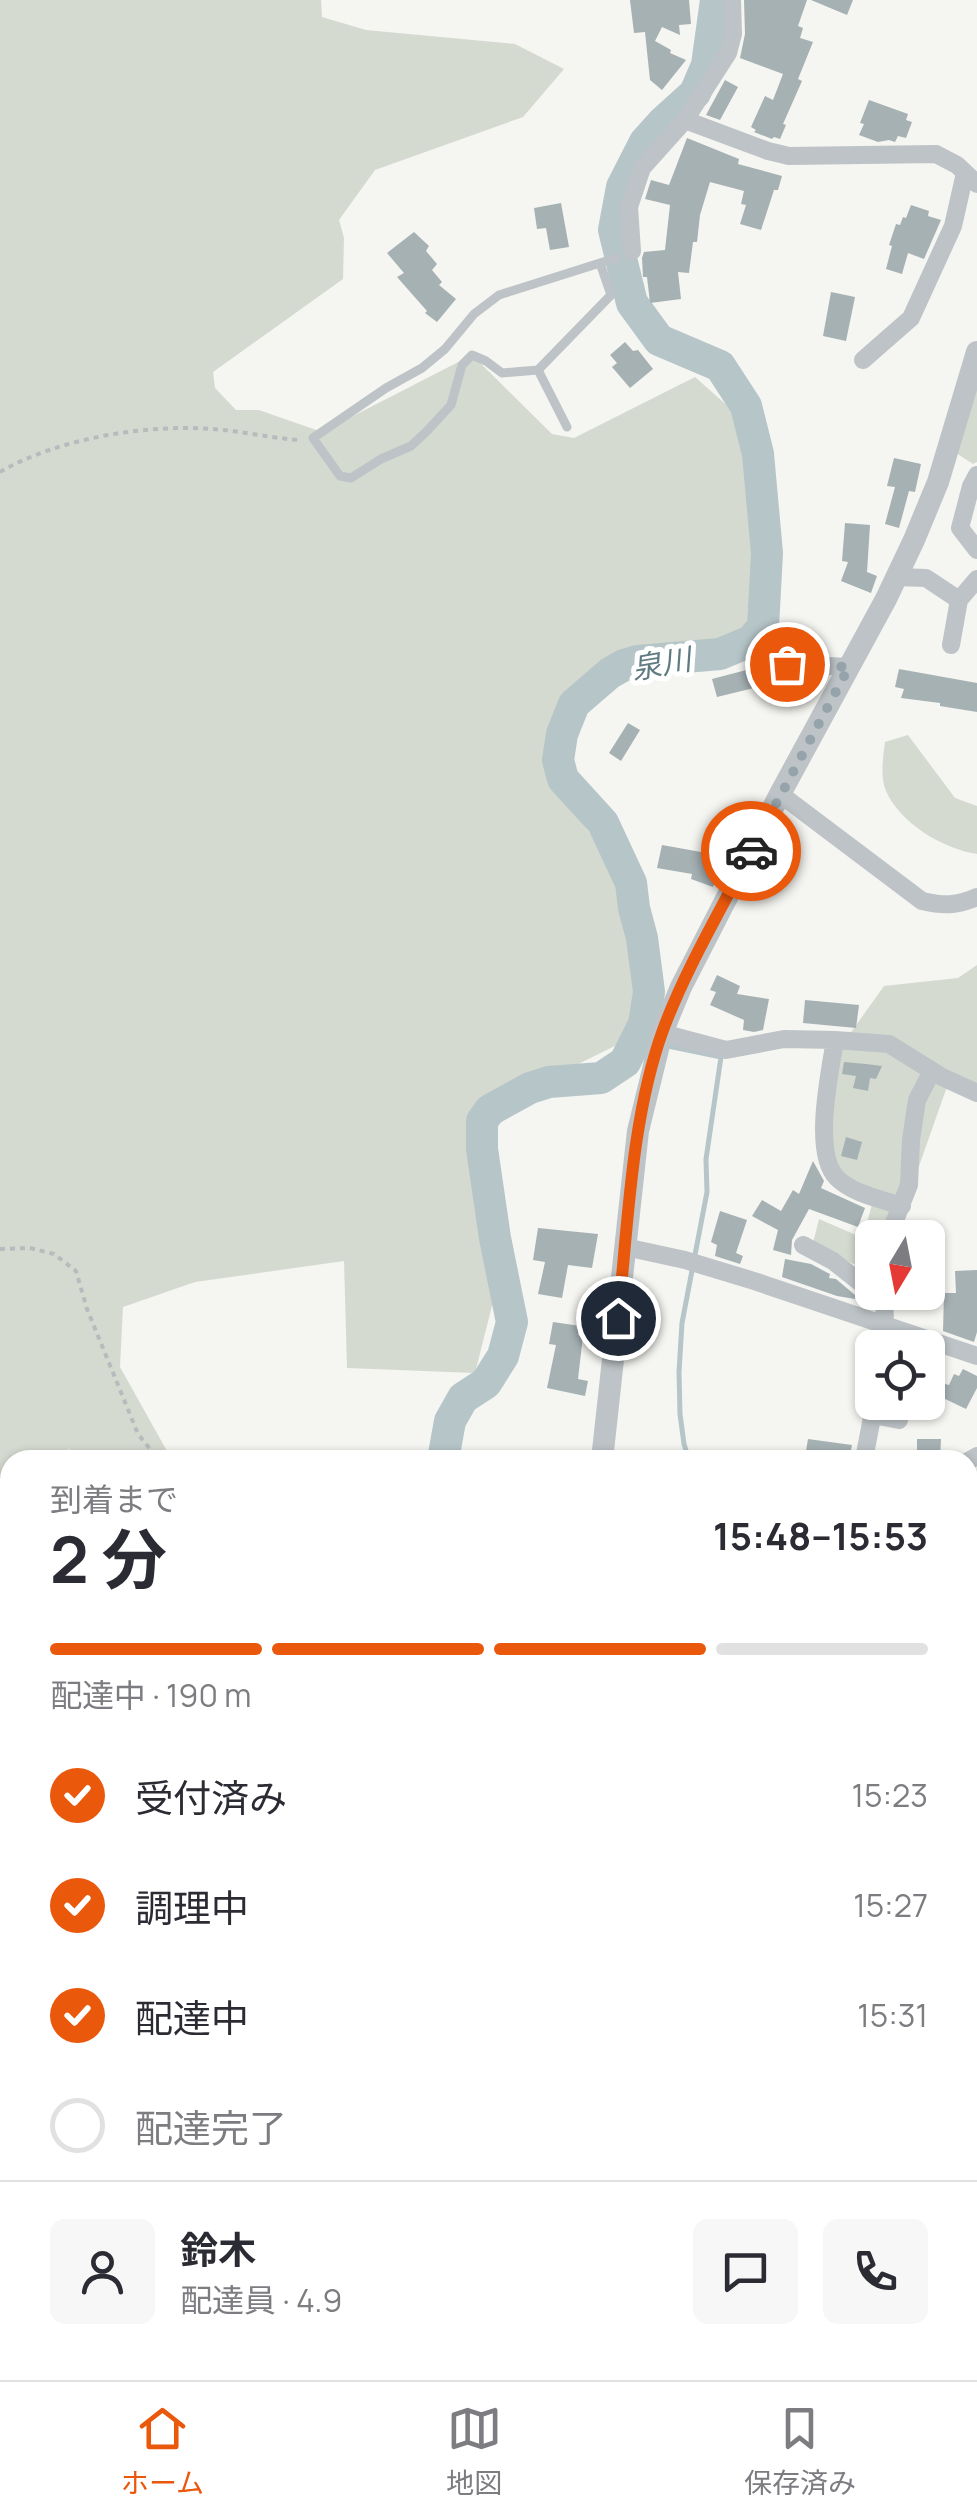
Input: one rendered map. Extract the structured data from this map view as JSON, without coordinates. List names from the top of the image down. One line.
{"water":["泉川"],"north":"bottom","page":{"heading":["2 分","到着まで","15:48–15:53"],"panel":["鈴木","配達員 · 4.9"],"bar":"配達中 · 190 m","list":[["受付済み","15:23"],["調理中","15:27"],["配達中","15:31"],"配達完了"],"tabs":["ホーム","地図","保存済み"]}}
